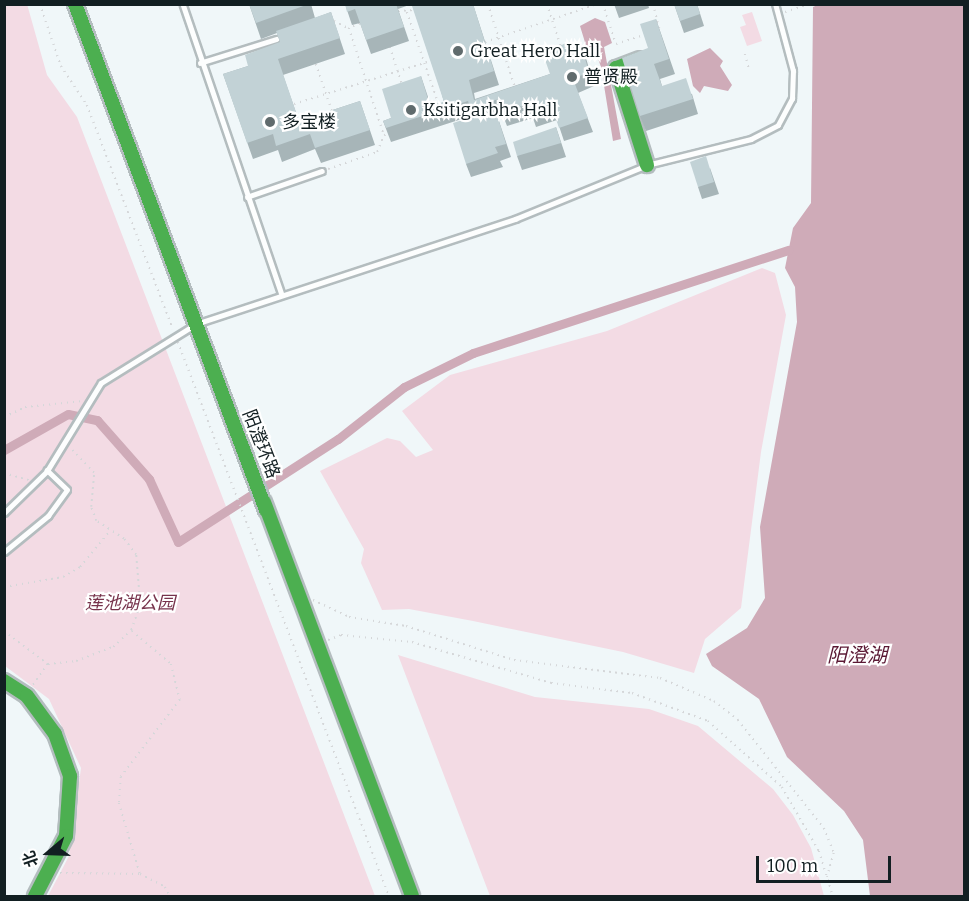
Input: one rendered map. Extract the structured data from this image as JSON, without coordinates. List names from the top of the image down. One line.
{"streets":{"main road":["阳澄环路"]},"water":["阳澄湖"],"parks":["莲池湖公园"],"places":["Great Hero Hall","普贤殿","Ksitigarbha Hall","多宝楼"],"scale_bar":"100 m","north":"left"}
